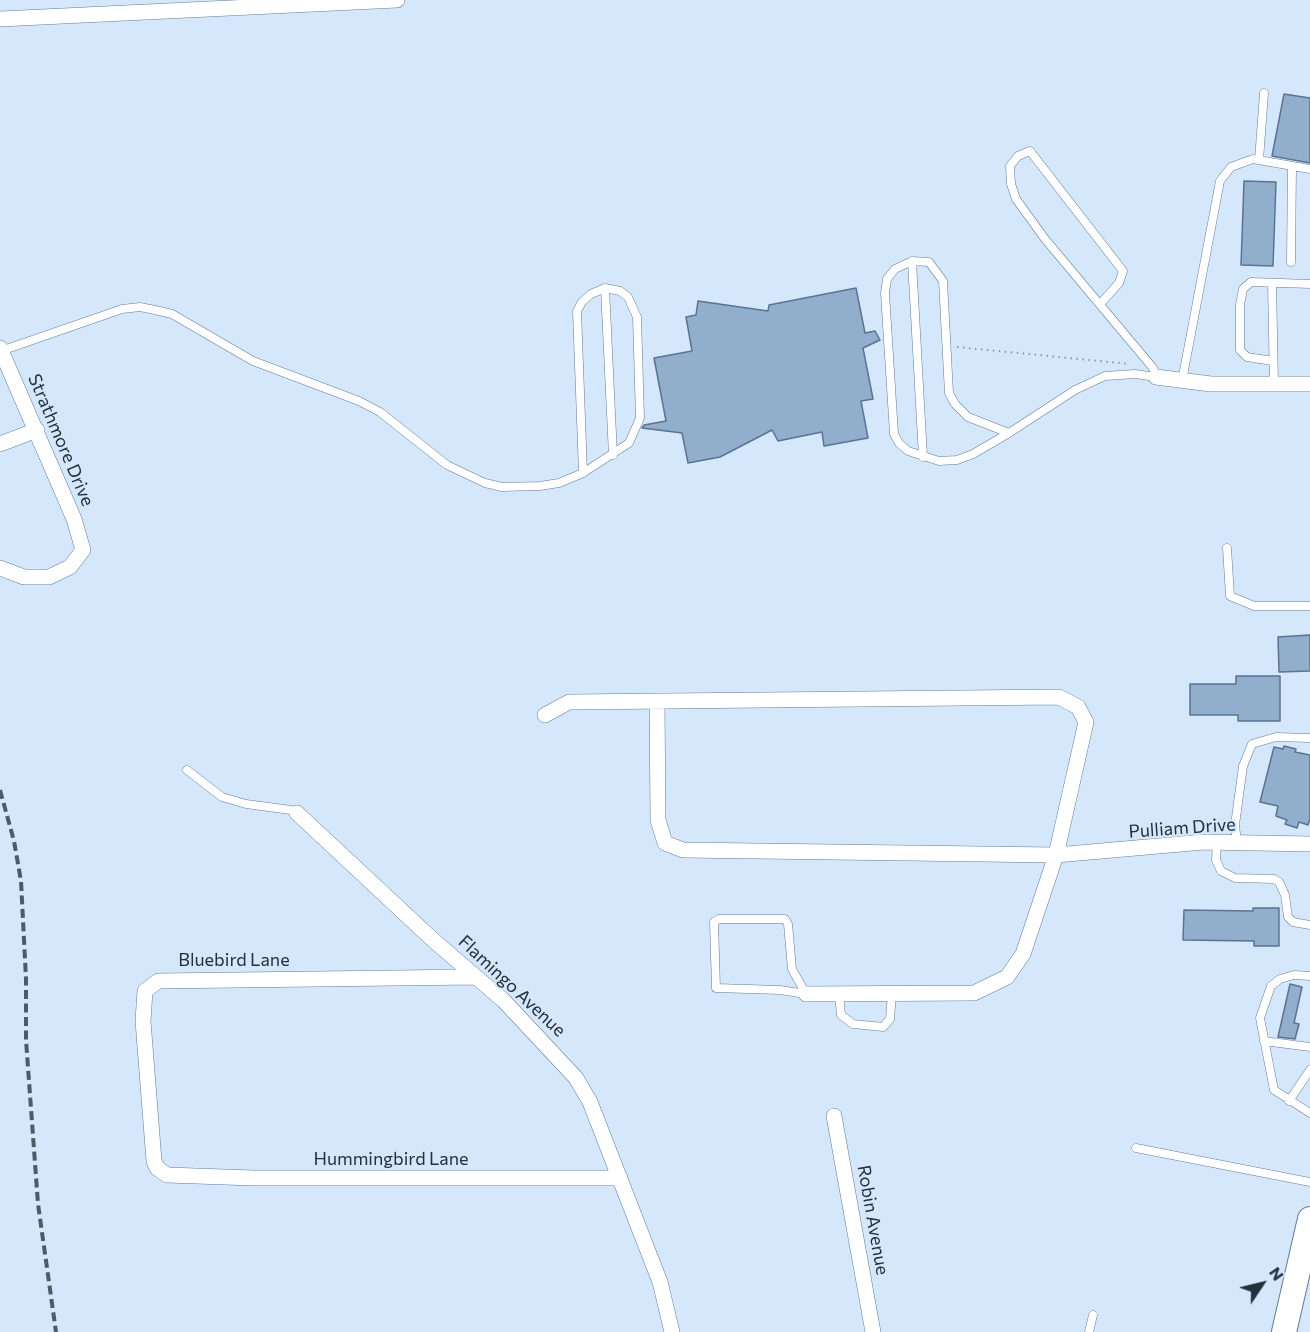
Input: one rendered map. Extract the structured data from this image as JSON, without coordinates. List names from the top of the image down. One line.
{"streets":{"street":["Strathmore Drive","Pulliam Drive","Bluebird Lane","Flamingo Avenue","Hummingbird Lane","Robin Avenue"]},"crossings":[["Bluebird Lane","Flamingo Avenue"],["Bluebird Lane","Hummingbird Lane"],["Flamingo Avenue","Hummingbird Lane"]],"north":"top right"}
